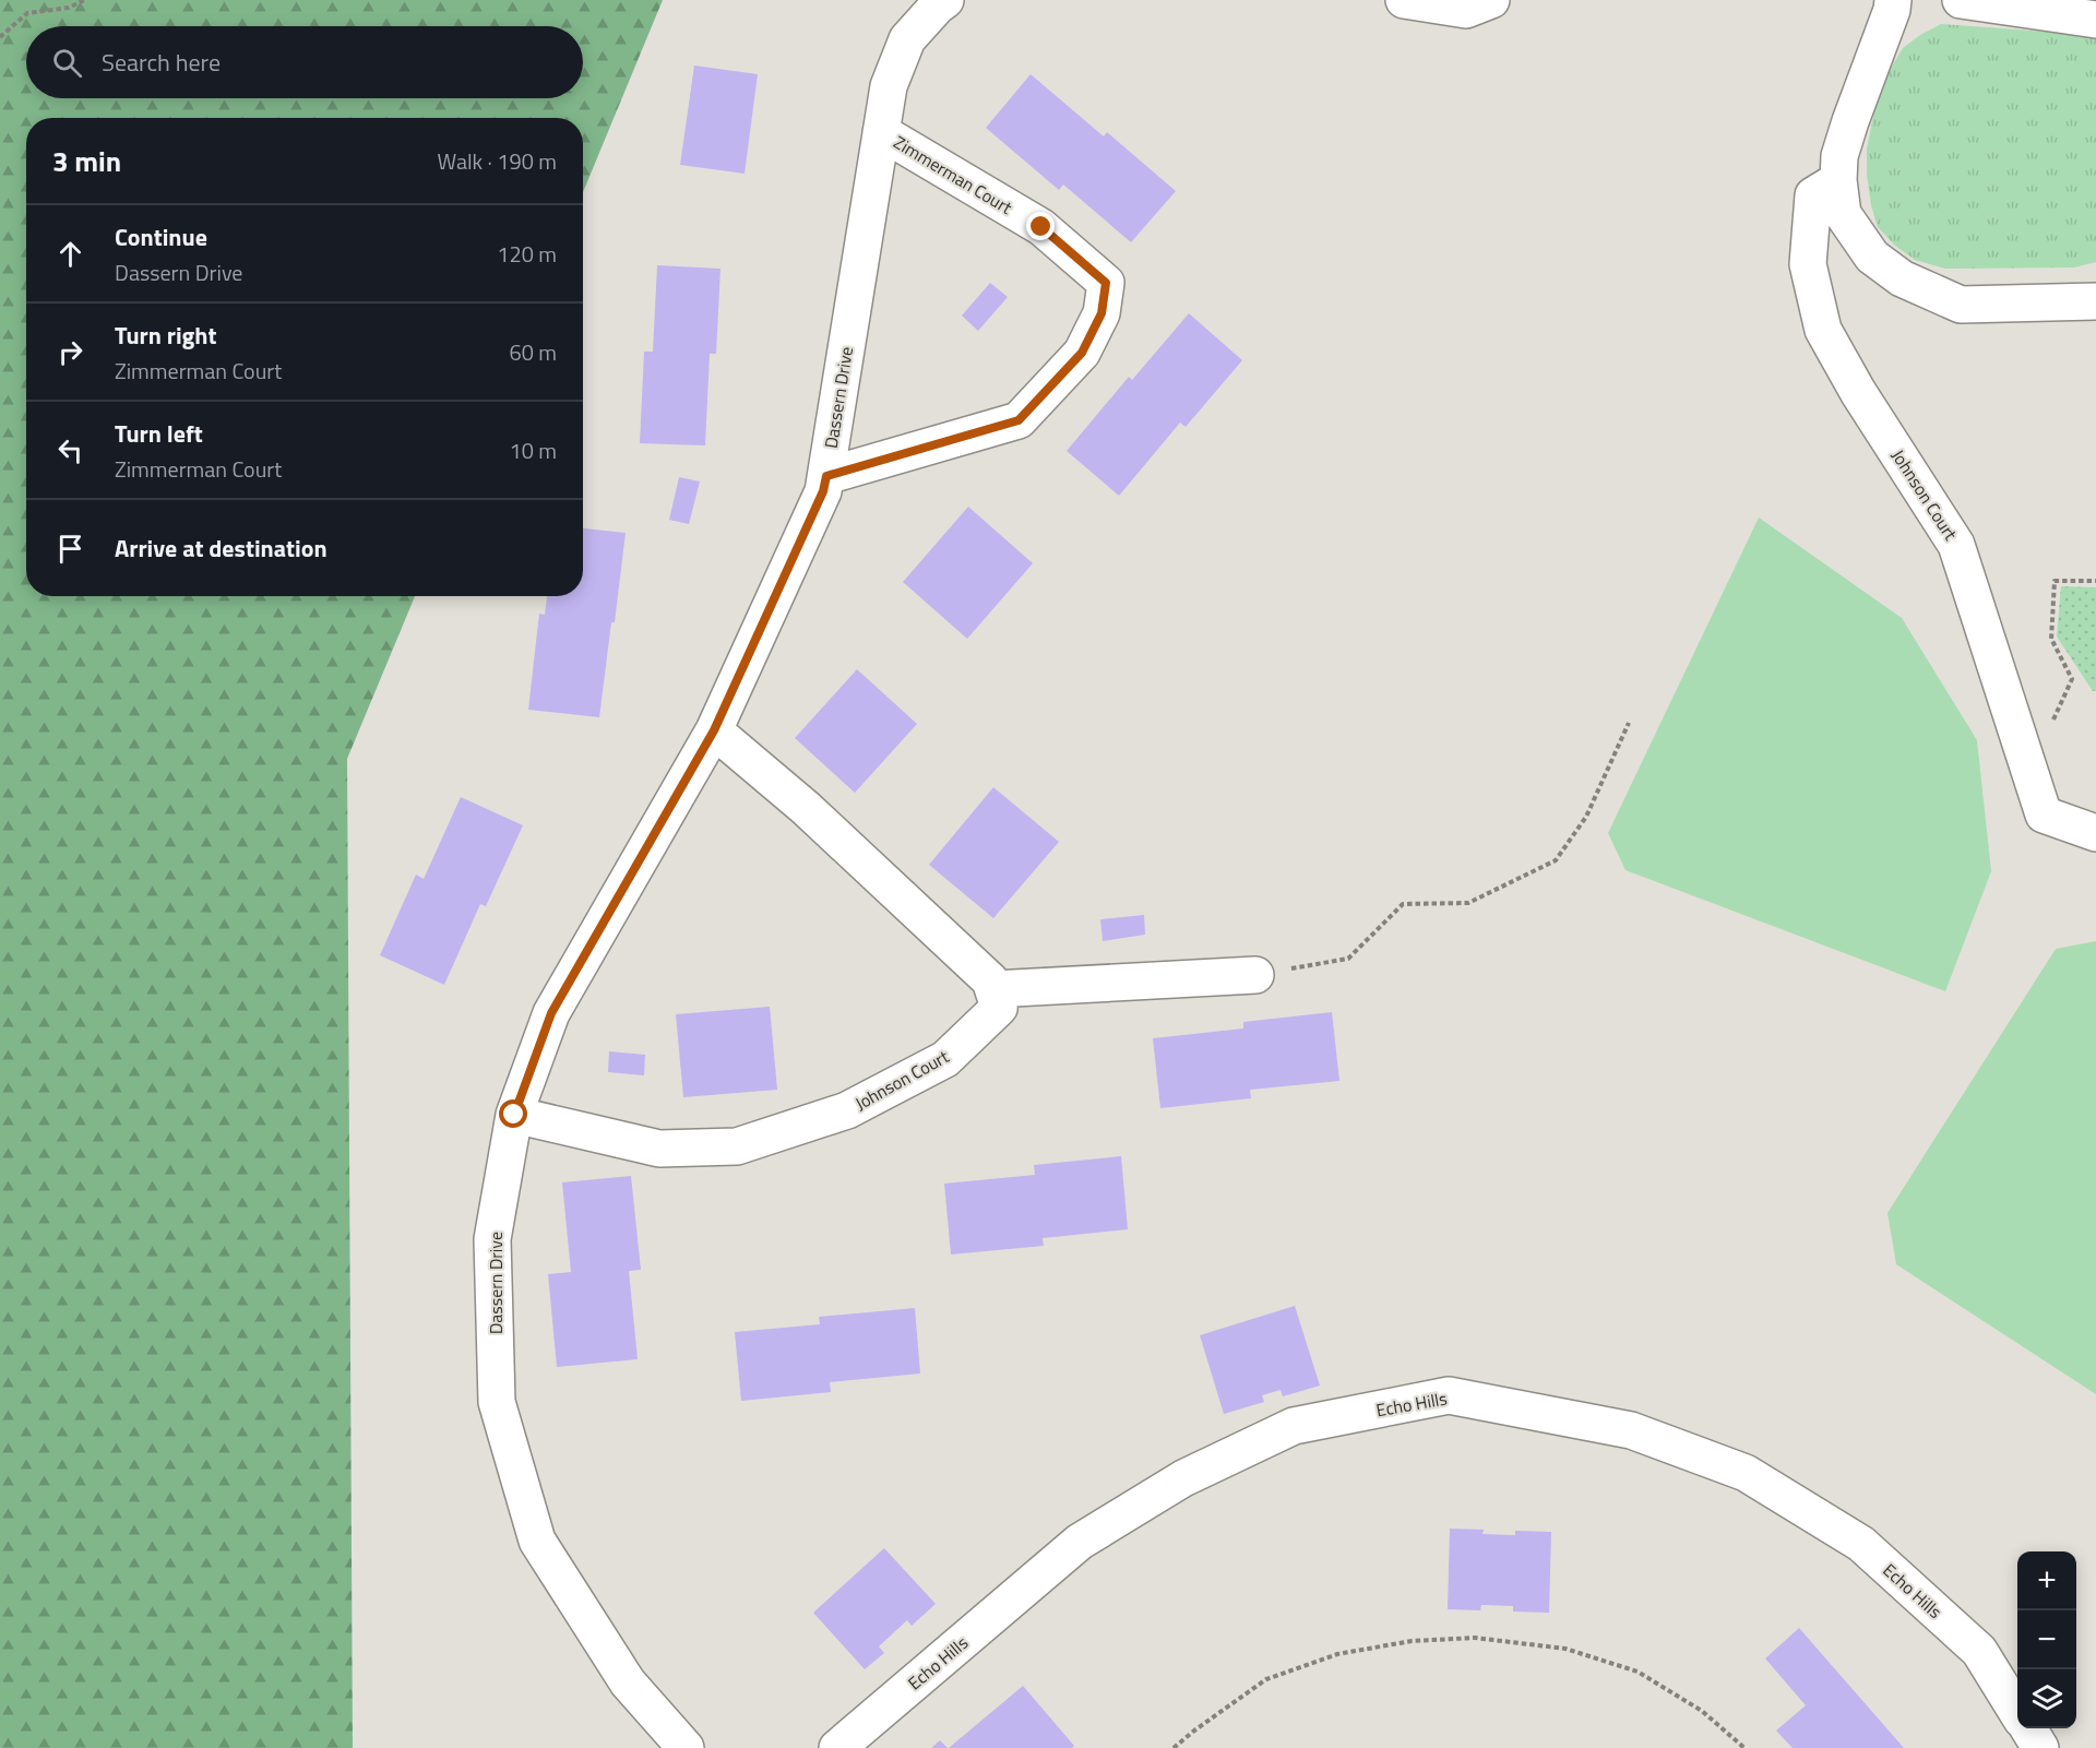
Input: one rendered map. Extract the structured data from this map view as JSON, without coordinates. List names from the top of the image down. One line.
{"streets":{"street":["Zimmerman Court","Dassern Drive","Johnson Court","Echo Hills"]},"crossings":[["Zimmerman Court","Dassern Drive"],["Dassern Drive","Johnson Court"]],"page":{"search":"Search here","heading":["3 min","Walk · 190 m"],"list":[["Continue","Dassern Drive","120 m"],["Turn right","Zimmerman Court","60 m"],["Turn left","Zimmerman Court","10 m"],"Arrive at destination"],"map_buttons":["+","−"]}}
